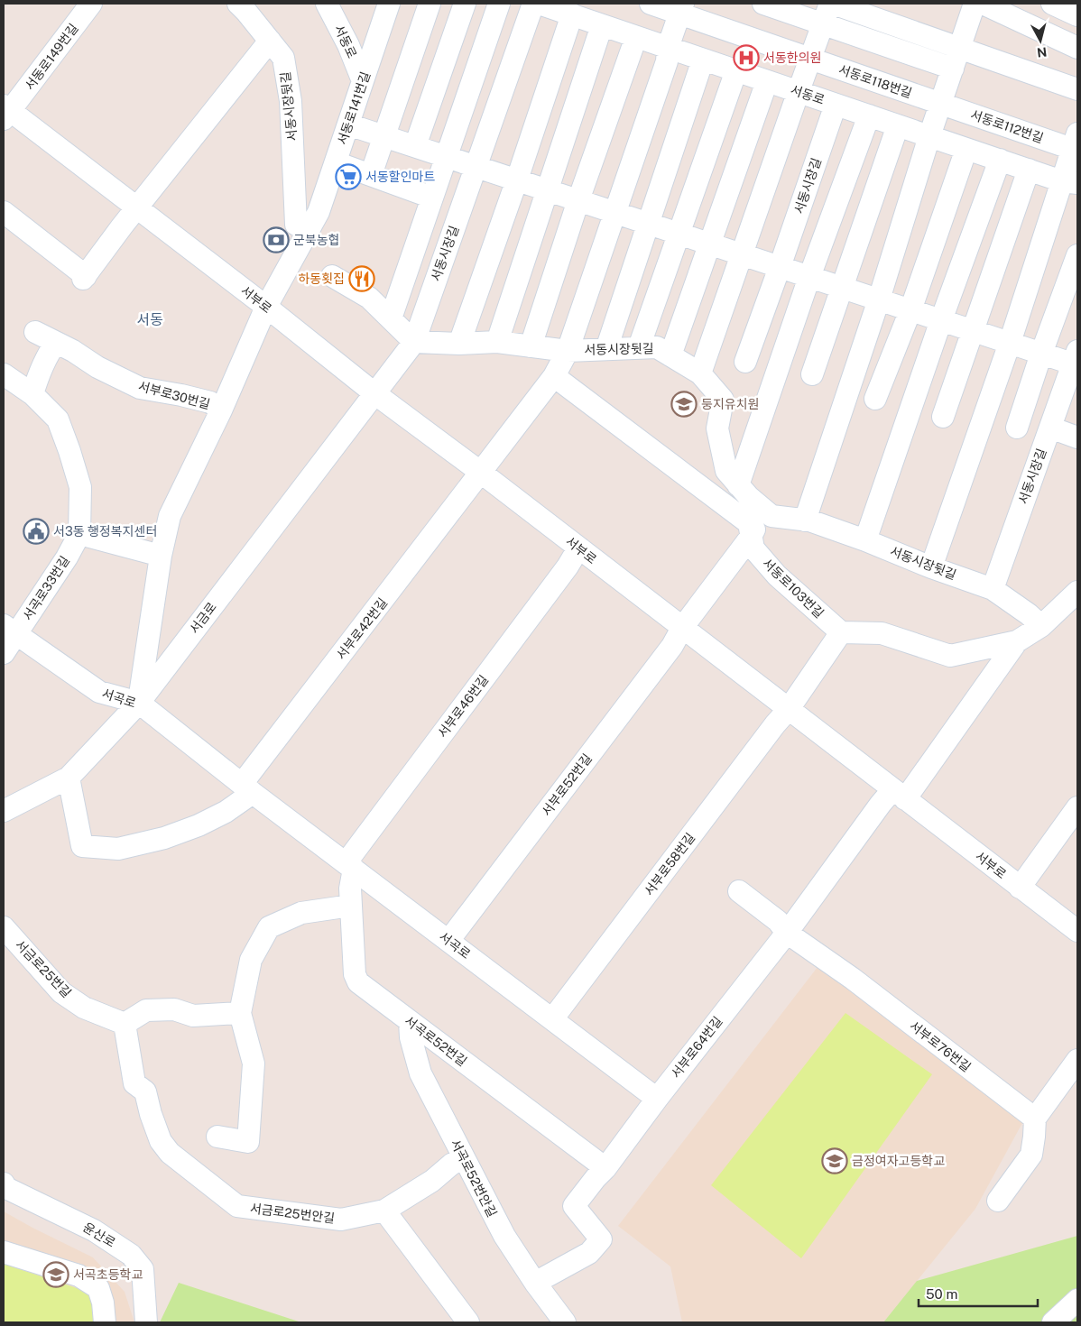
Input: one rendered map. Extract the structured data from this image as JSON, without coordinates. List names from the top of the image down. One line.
{"streets":{"street":["서동로","서동로149번길","서동로118번길","서동시장뒷길","서동로141번길","서동로112번길","서동시장길","서부로","서부로30번길","서곡로33번길","서동로103번길","서금로","서부로42번길","서곡로","서부로46번길","서부로52번길","서부로58번길","서금로25번길","서곡로52번길","서부로76번길","서부로64번길","서곡로52번안길","서금로25번안길","윤산로"]},"crossings":[["서동로","서동로141번길"],["서동로","서동로112번길"],["서동로","서동시장길"],["서동로149번길","서부로"],["서동로118번길","서동로112번길"],["서동시장뒷길","서동시장길"],["서동로141번길","서동시장길"],["서동로141번길","서부로"],["서동로141번길","서부로30번길"],["서부로","서부로30번길"],["서부로","서금로"],["서부로","서부로42번길"],["서부로","서부로46번길"],["서부로","서부로52번길"],["서부로","서부로58번길"],["서부로","서부로64번길"],["서부로30번길","서금로"],["서부로30번길","서곡로"],["서곡로33번길","서곡로"],["서금로","서곡로"],["서부로42번길","서곡로"],["서곡로","서부로46번길"],["서곡로","서부로52번길"],["서곡로","서부로58번길"],["서곡로","서곡로52번길"],["서곡로","서부로64번길"],["서부로46번길","서곡로52번길"],["서금로25번길","서금로25번안길"],["서곡로52번길","서부로64번길"],["서곡로52번길","서곡로52번안길"],["서부로76번길","서부로64번길"],["서부로64번길","서곡로52번안길"],["서곡로52번안길","서금로25번안길"]],"districts":["서동"],"places":{"hospital":["서동한의원"],"supermarket":["서동할인마트"],"bank":["군북농협"],"restaurant":["하동횟집"],"school or university":["둥지유치원","금정여자고등학교","서곡초등학교"],"public building":["서3동 행정복지센터"]},"scale_bar":"50 m","north":"bottom"}
